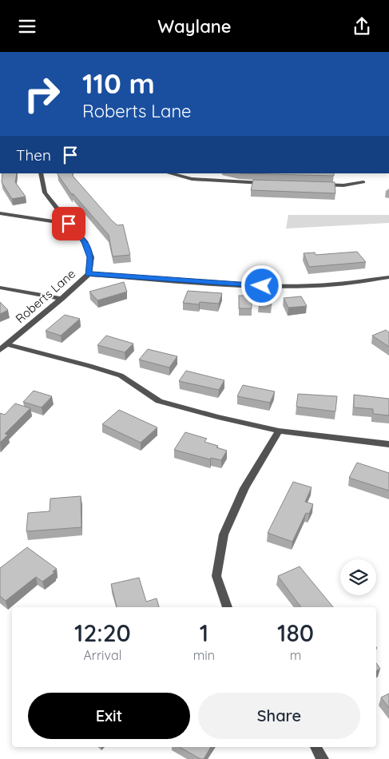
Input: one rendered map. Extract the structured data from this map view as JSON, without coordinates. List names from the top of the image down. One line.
{"streets":{"street":["Roberts Lane"]},"page":{"header":"Waylane","turn":["110 m","Roberts Lane"],"then":"Then","eta":["12:20","Arrival","1","min","180","m"],"buttons":["Exit","Share"]}}
